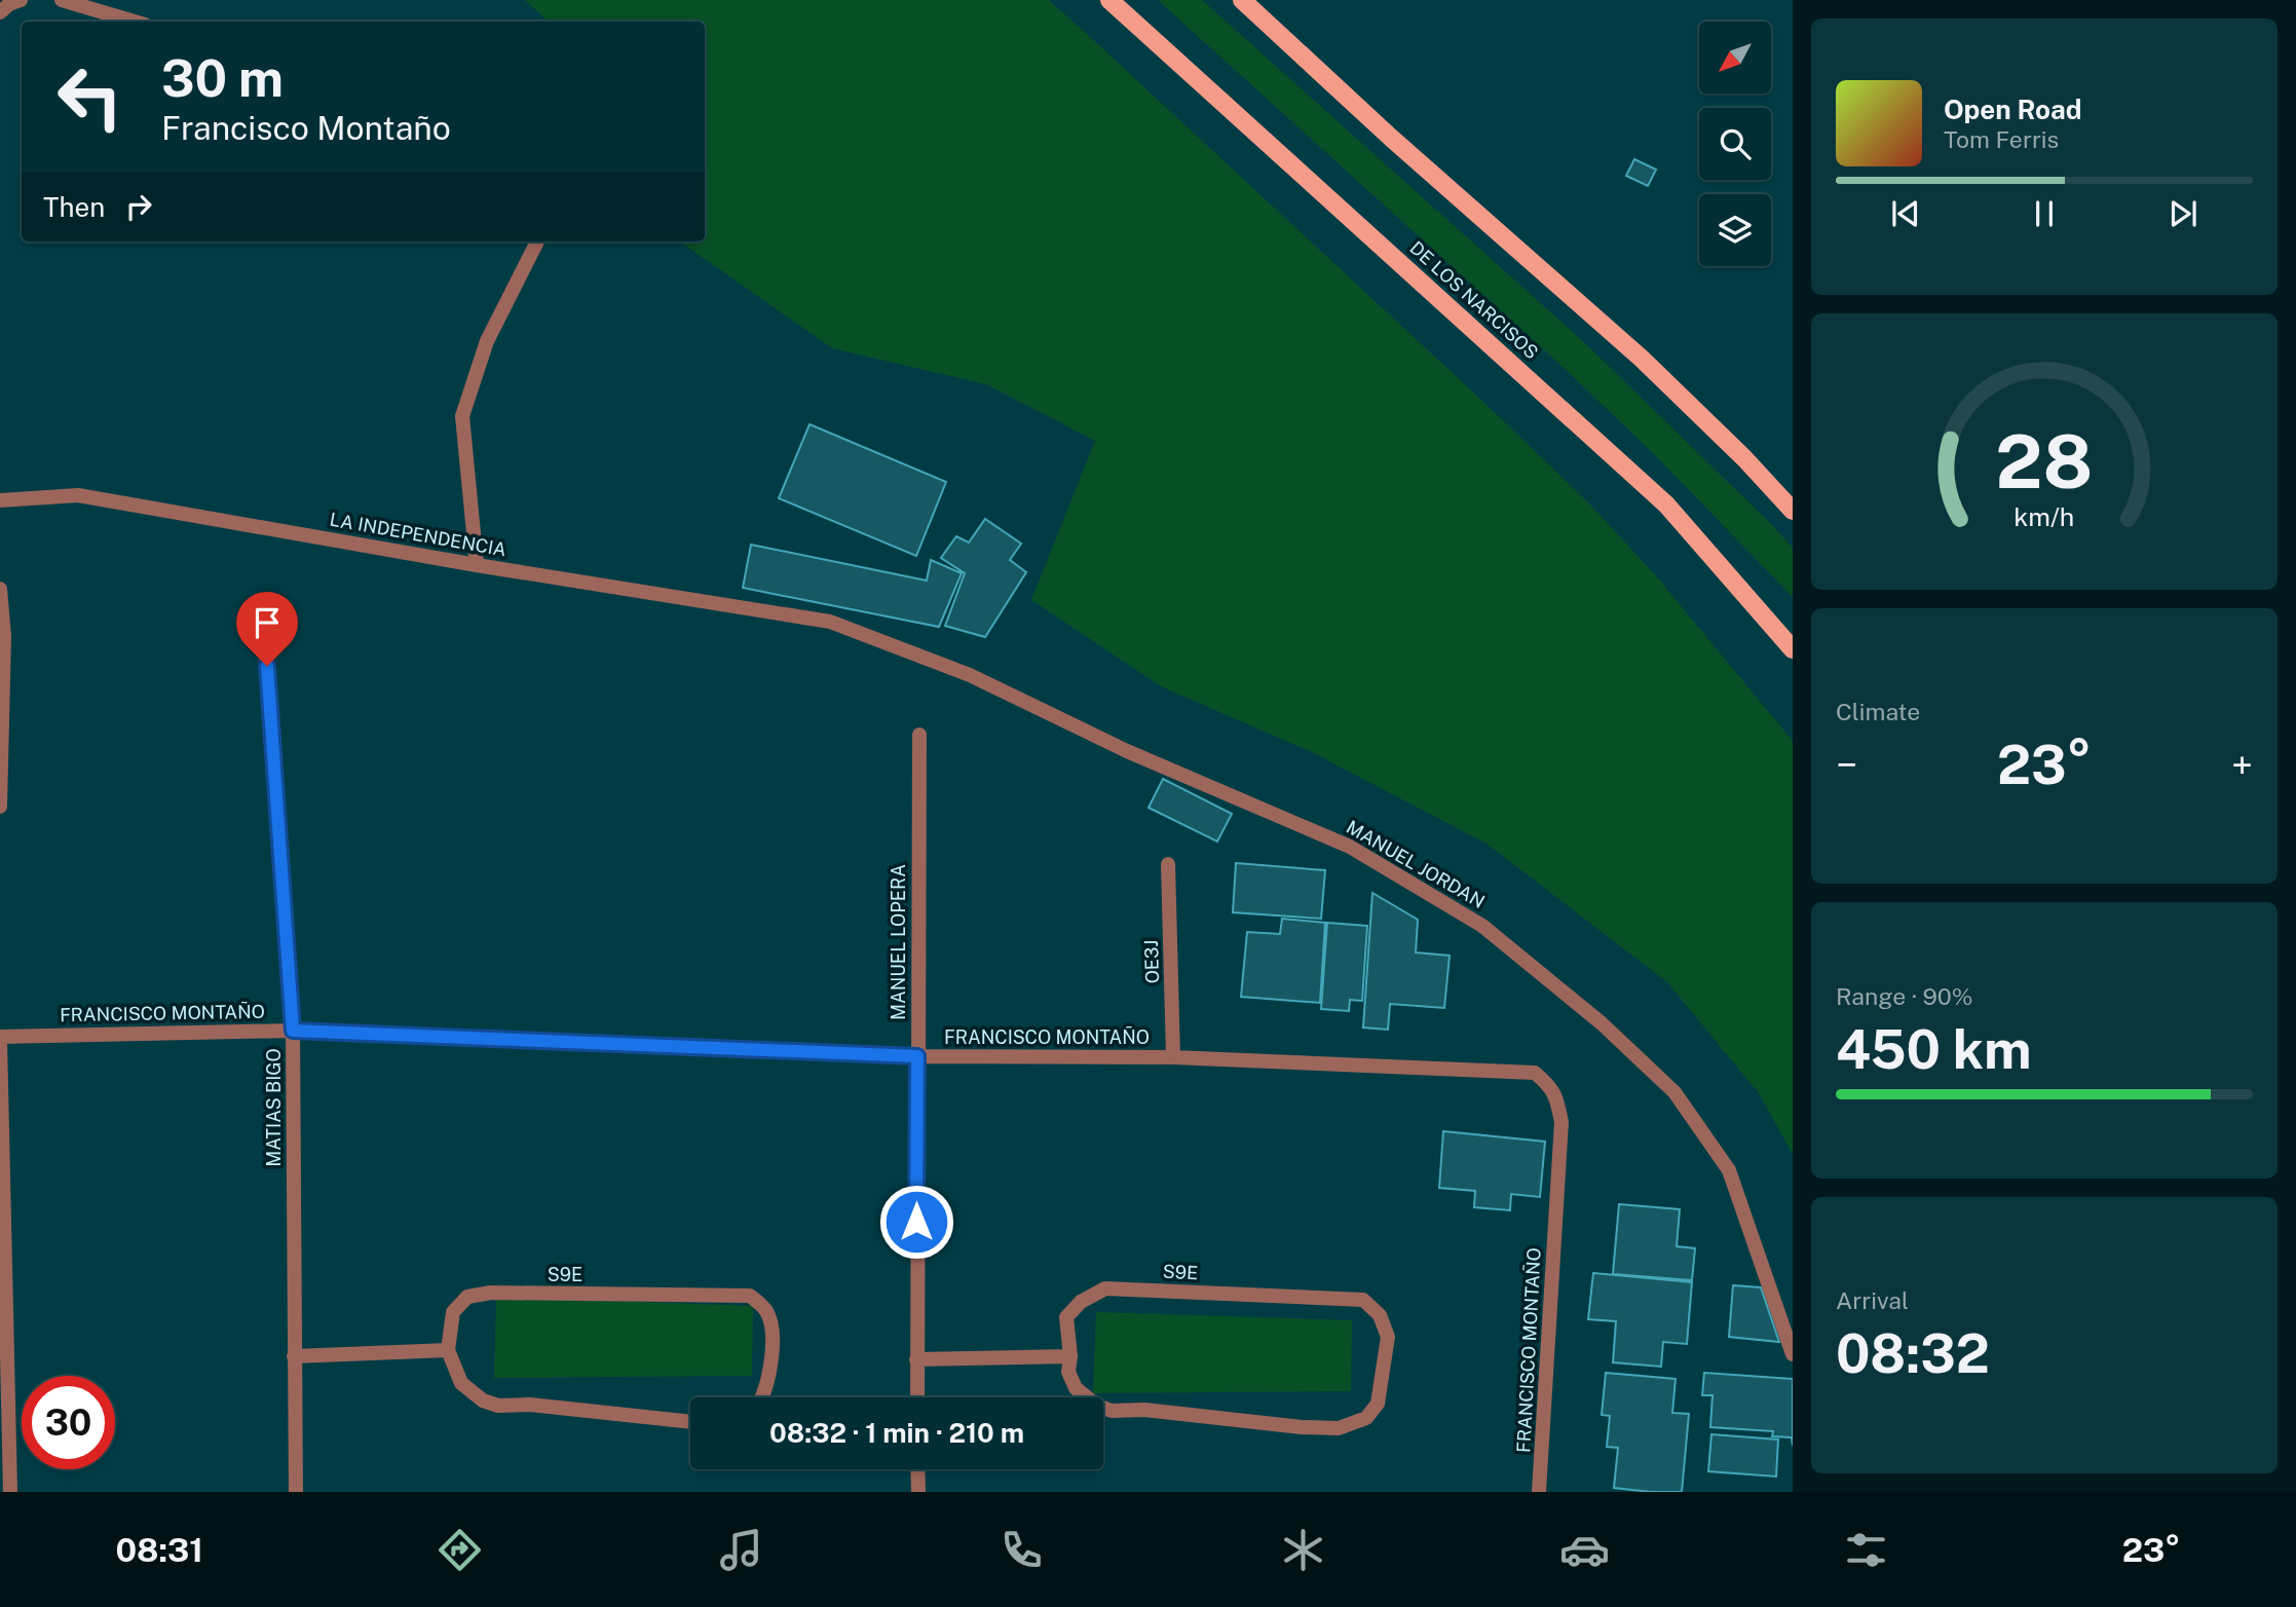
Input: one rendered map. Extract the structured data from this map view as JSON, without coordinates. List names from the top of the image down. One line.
{"streets":{"main road":["DE LOS NARCISOS"],"street":["LA INDEPENDENCIA","MANUEL JORDAN","MANUEL LOPERA","OE3J","FRANCISCO MONTAÑO","MATIAS BIGO","S9E"]},"crossings":[["LA INDEPENDENCIA","MANUEL JORDAN"],["MANUEL LOPERA","FRANCISCO MONTAÑO"],["OE3J","FRANCISCO MONTAÑO"],["FRANCISCO MONTAÑO","MATIAS BIGO"]],"north":"bottom left","page":{"turn":["30 m","Francisco Montaño"],"song":["Open Road","Tom Ferris"],"then":"Then","tile":["Climate",["Range · 90%","450 km"],["Arrival","08:32"]],"heat":["−","23°","+"],"limit":"30","trip":"08:32 · 1 min · 210 m","tabs":["08:31","23°"],"gauge":["28","km/h"]}}
